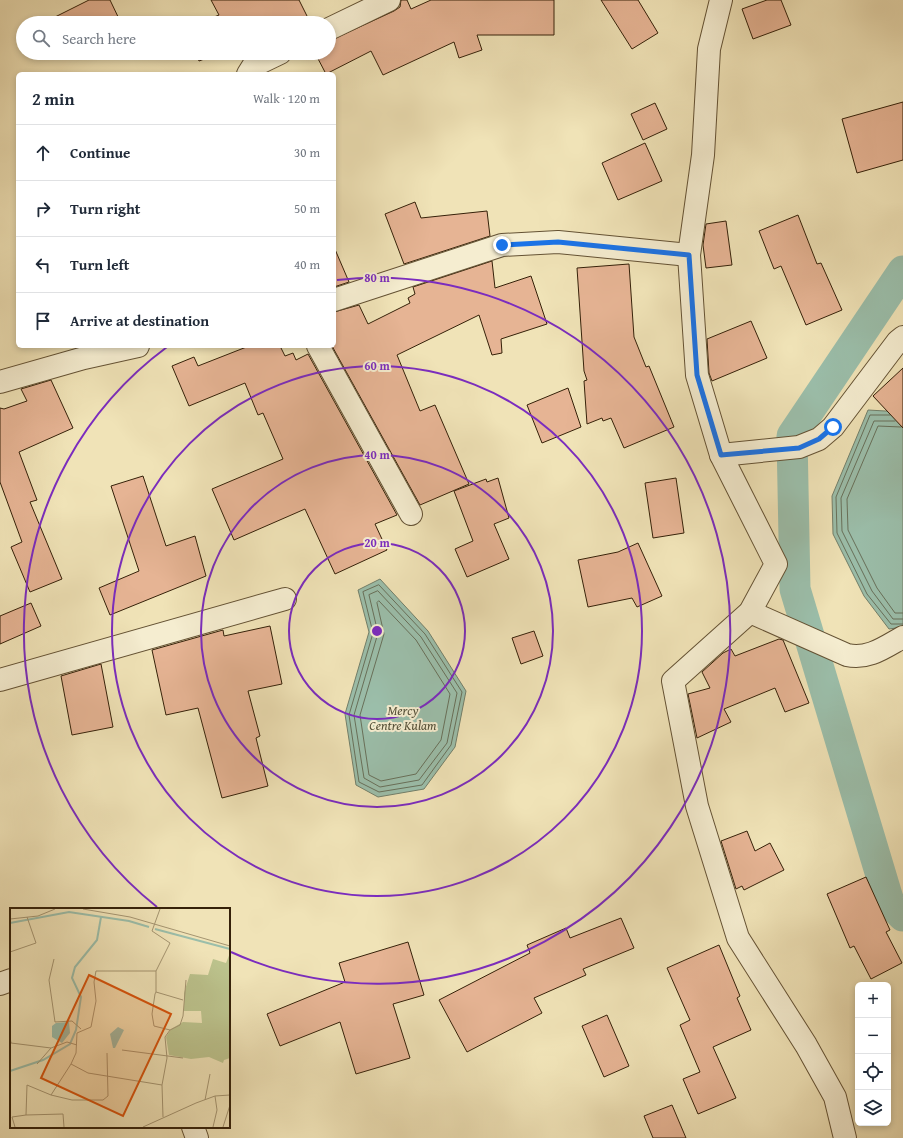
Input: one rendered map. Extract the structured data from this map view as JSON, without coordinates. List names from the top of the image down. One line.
{"water":["Mercy Centre Kulam"],"page":{"search":"Search here","heading":["2 min","Walk · 120 m"],"list":[["Continue","30 m"],["Turn right","50 m"],["Turn left","40 m"],"Arrive at destination"],"map_buttons":["+","−"]},"rings":["80 m","60 m","40 m","20 m"]}
